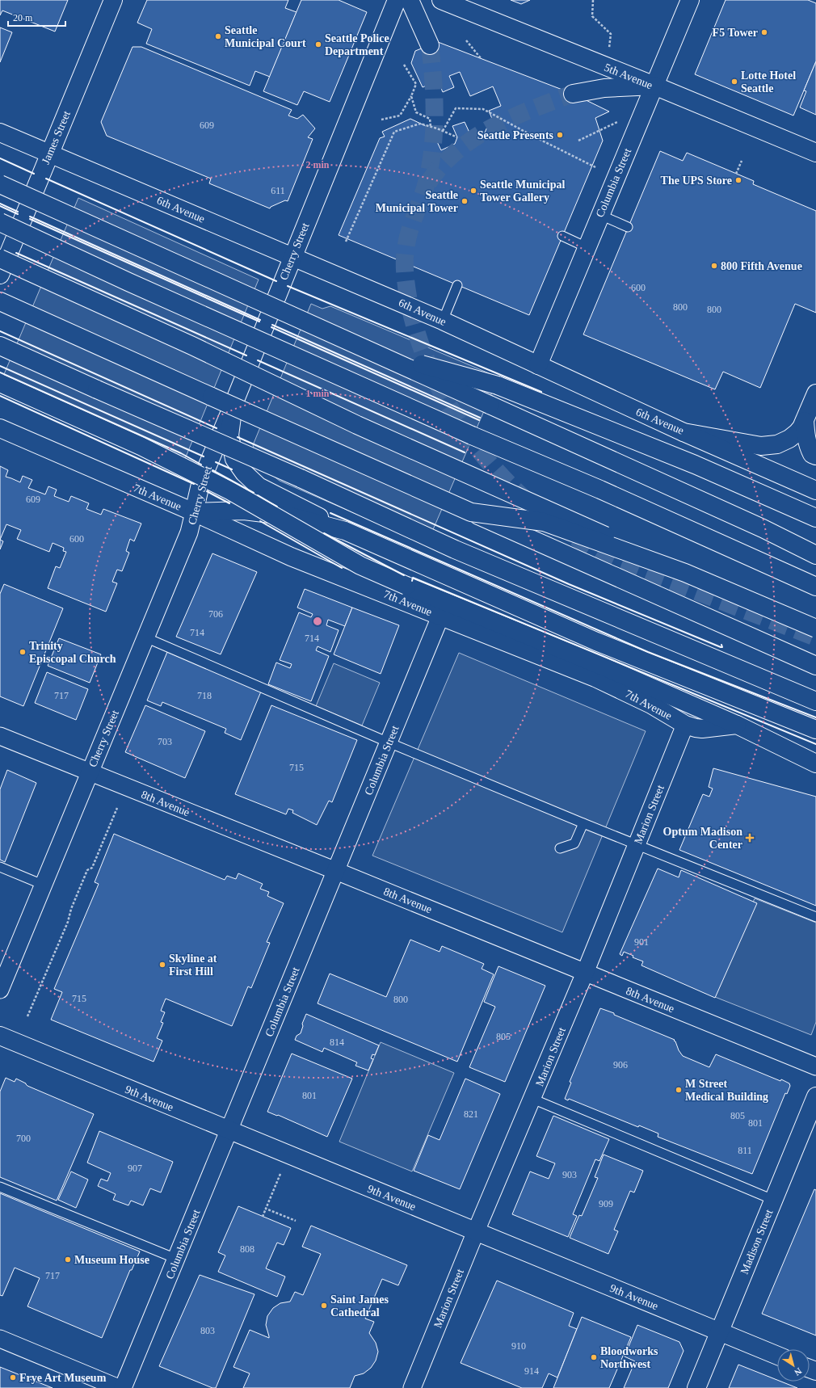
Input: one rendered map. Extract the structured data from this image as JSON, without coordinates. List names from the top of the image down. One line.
{"streets":{"main road":["5th Avenue","James Street","Columbia Street","6th Avenue","Cherry Street","7th Avenue","9th Avenue","Madison Street"],"street":["8th Avenue","Marion Street"]},"crossings":[["5th Avenue","Columbia Street"],["James Street","6th Avenue"],["Columbia Street","6th Avenue"],["Columbia Street","7th Avenue"],["Columbia Street","8th Avenue"],["Columbia Street","9th Avenue"],["6th Avenue","Cherry Street"],["Cherry Street","7th Avenue"],["Cherry Street","8th Avenue"],["7th Avenue","Marion Street"],["8th Avenue","Marion Street"],["Marion Street","9th Avenue"],["9th Avenue","Madison Street"]],"places":{"other":["F5 Tower","Seattle Municipal Court","Seattle Police Department","Lotte Hotel Seattle","Seattle Presents","The UPS Store","Seattle Municipal Tower Gallery","Seattle Municipal Tower","800 Fifth Avenue","Trinity Episcopal Church","Skyline at First Hill","M Street Medical Building","Museum House","Saint James Cathedral","Bloodworks Northwest","Frye Art Museum"],"health":["Optum Madison Center"]},"house_numbers":["609","611","600","800","800","609","600","706","714","714","717","718","703","715","901","715","800","805","814","906","801","821","805","801","700","811","907","903","909","808","717","803","910","914"],"scale_bar":"20 m","north":"bottom right","rings":["2 min","1 min"]}
